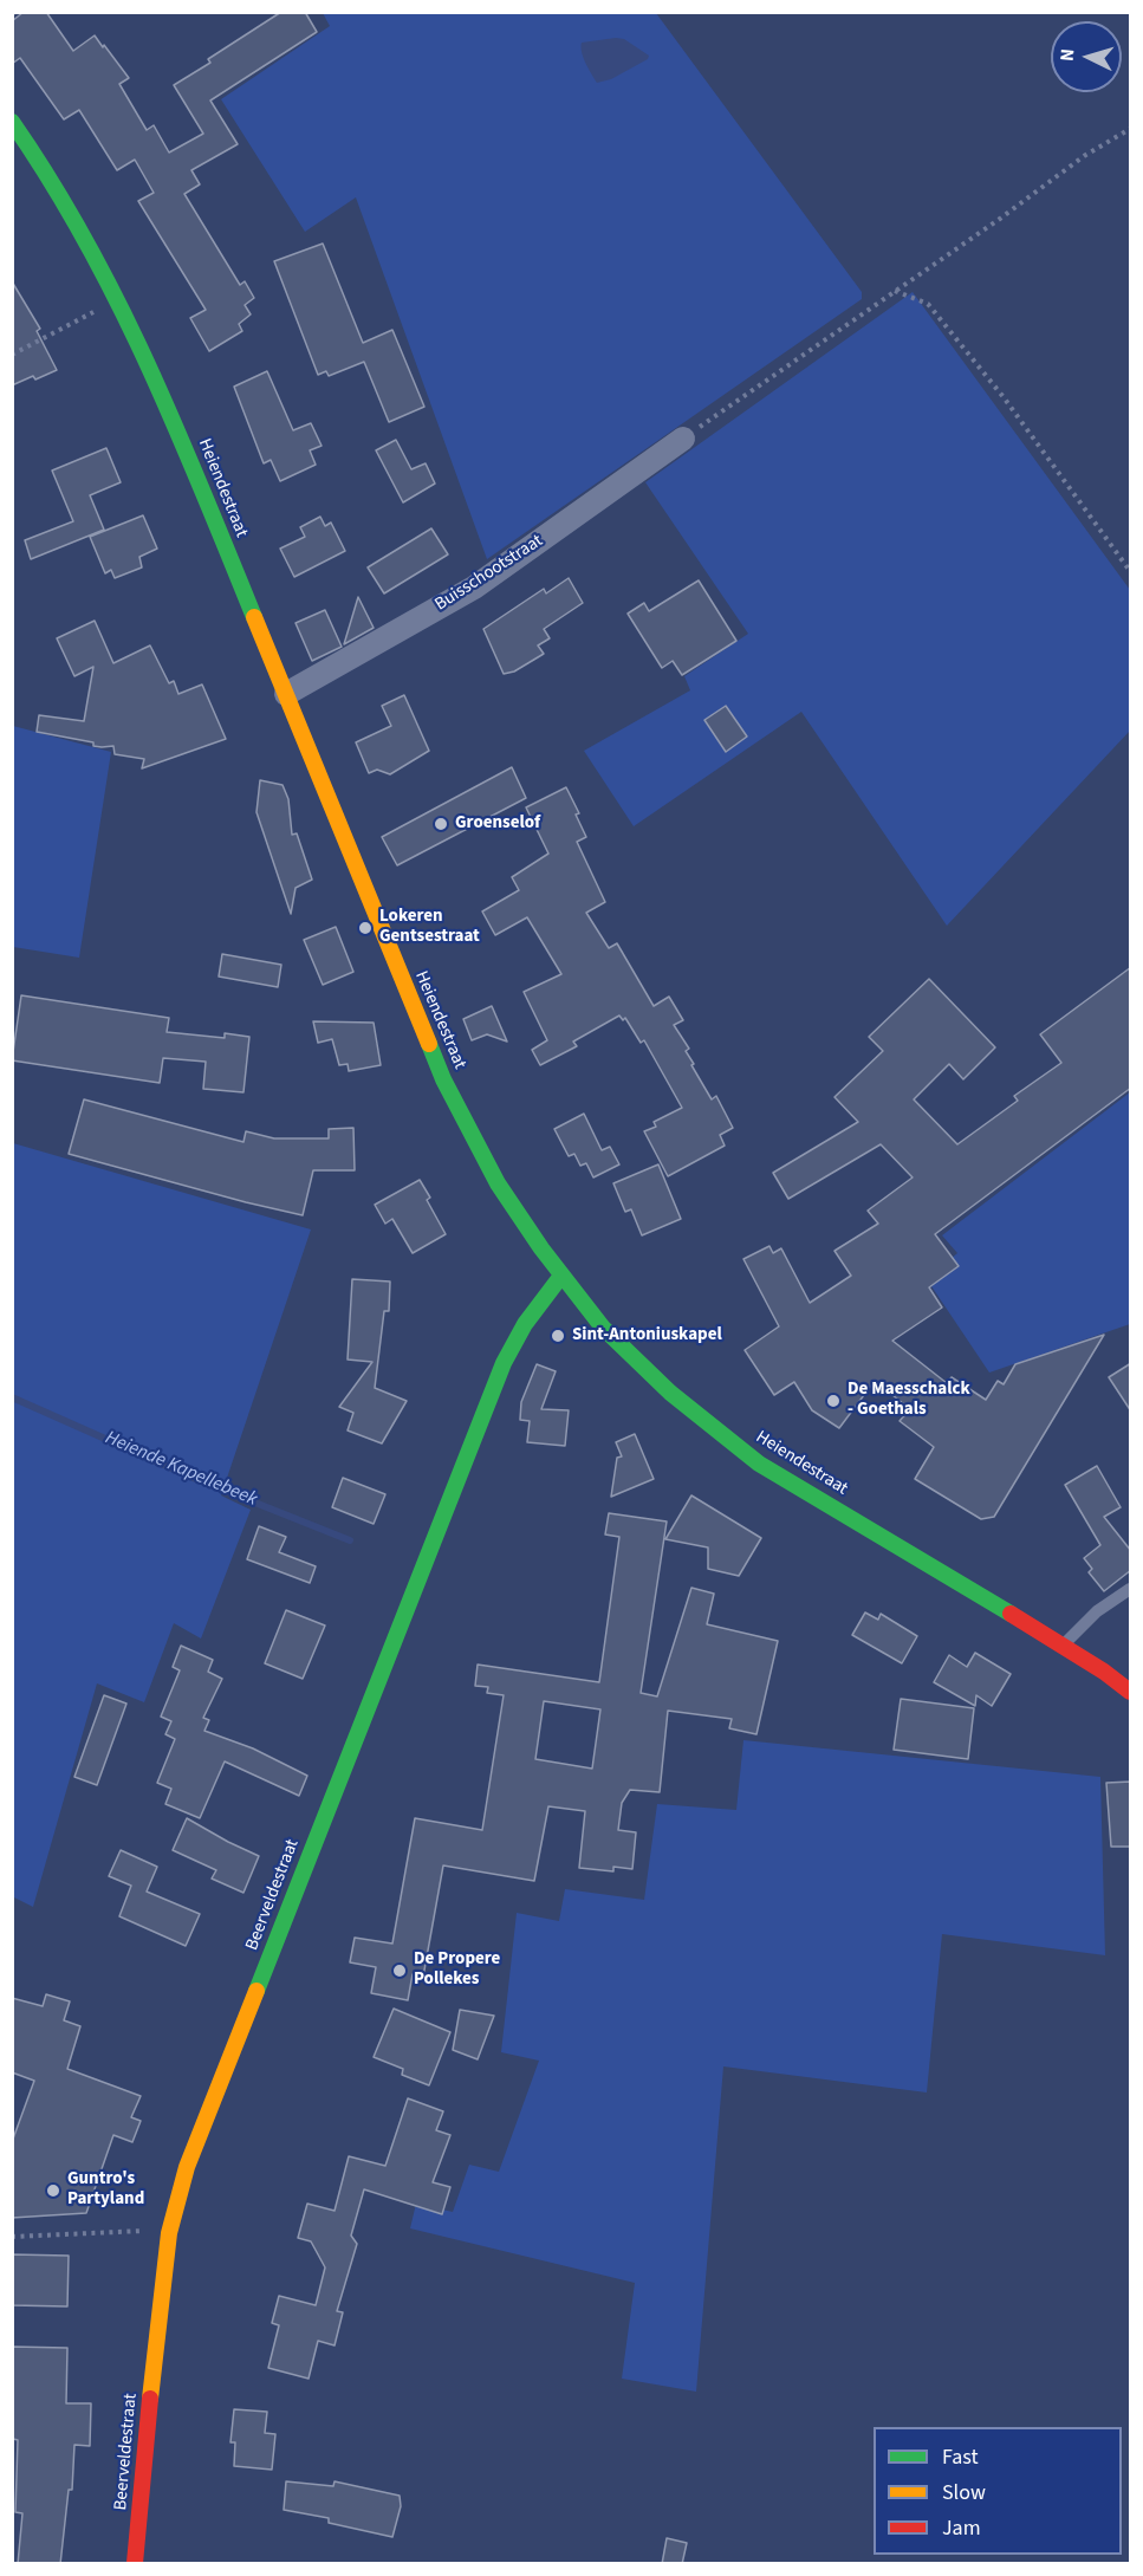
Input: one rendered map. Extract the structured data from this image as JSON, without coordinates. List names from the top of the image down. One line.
{"streets":{"main road":["Heiendestraat","Beerveldestraat"],"street":["Buisschootstraat"]},"crossings":[["Heiendestraat","Buisschootstraat"],["Heiendestraat","Beerveldestraat"]],"water":["Heiende Kapellebeek"],"places":["Groenselof","Lokeren Gentsestraat","Sint-Antoniuskapel","De Maesschalck - Goethals","De Propere Pollekes","Guntro's Partyland"],"legend":["Fast","Slow","Jam"],"north":"left"}
